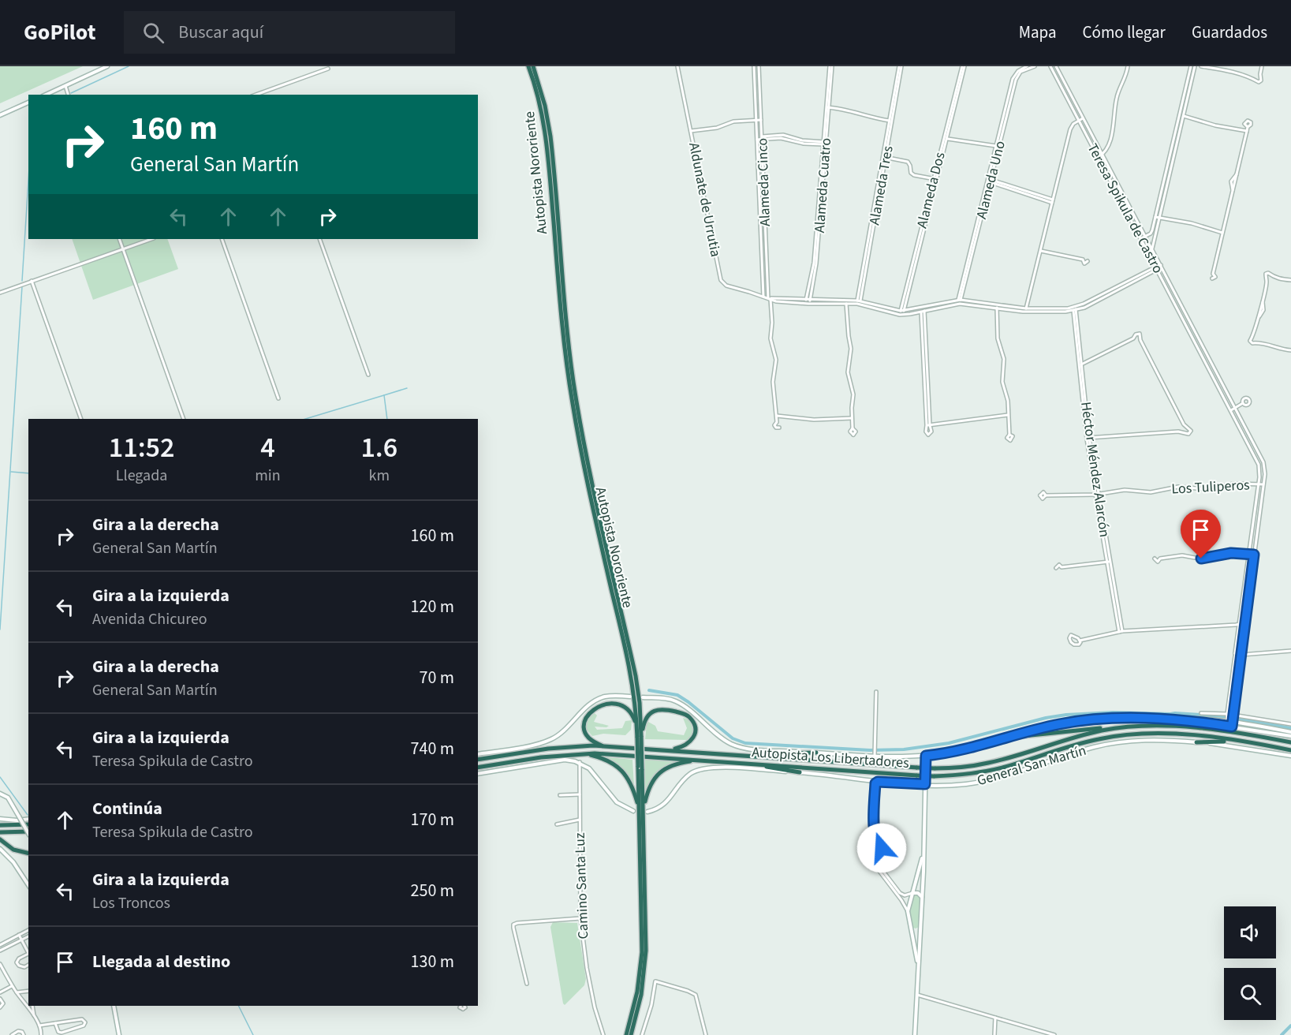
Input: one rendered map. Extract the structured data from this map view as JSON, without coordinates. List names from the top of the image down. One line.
{"streets":{"highway":["Autopista Nororiente","Autopista Los Libertadores"],"street":["Alameda Uno","Alameda Cinco","Alameda Cuatro","Alameda Tres","Alameda Dos","Aldunate de Urrutia","Teresa Spikula de Castro","Héctor Méndez Alarcón","Los Tuliperos","General San Martín","Camino Santa Luz"]},"crossings":[["Autopista Nororiente","General San Martín"],["Alameda Uno","Aldunate de Urrutia"],["Alameda Cinco","Aldunate de Urrutia"],["Alameda Cuatro","Aldunate de Urrutia"],["Alameda Tres","Aldunate de Urrutia"],["Alameda Dos","Aldunate de Urrutia"],["Aldunate de Urrutia","Teresa Spikula de Castro"],["Aldunate de Urrutia","Héctor Méndez Alarcón"],["Teresa Spikula de Castro","Los Tuliperos"],["Teresa Spikula de Castro","General San Martín"],["Héctor Méndez Alarcón","Los Tuliperos"]],"page":{"header":"GoPilot","search":"Buscar aquí","nav":["Mapa","Cómo llegar","Guardados"],"turn":["160 m","General San Martín"],"eta":["11:52","Llegada","4","min","1.6","km"],"list":[{"name":"Gira a la derecha","note":"General San Martín","value":"160 m"},{"name":"Gira a la izquierda","note":"Avenida Chicureo","value":"120 m"},{"name":"Gira a la derecha","note":"General San Martín","value":"70 m"},{"name":"Gira a la izquierda","note":"Teresa Spikula de Castro","value":"740 m"},{"name":"Continúa","note":"Teresa Spikula de Castro","value":"170 m"},{"name":"Gira a la izquierda","note":"Los Troncos","value":"250 m"},{"name":"Llegada al destino","value":"130 m"}]}}
